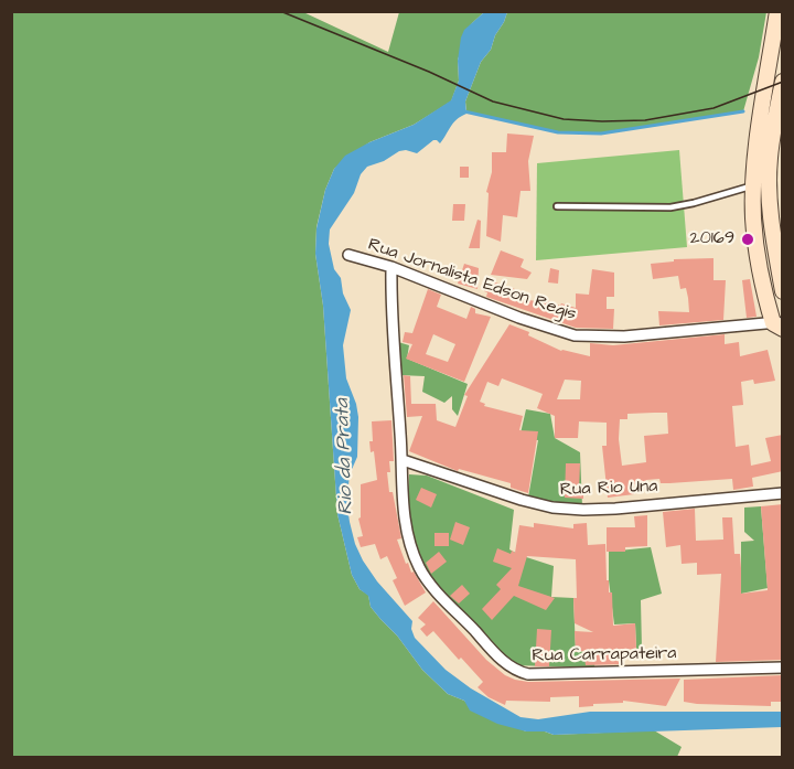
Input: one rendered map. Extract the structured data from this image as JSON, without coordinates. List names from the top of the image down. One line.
{"streets":{"street":["Rua Jornalista Edson Regis","Rua Rio Una","Rua Carrapateira"]},"crossings":[["Rua Jornalista Edson Regis","Rua Carrapateira"],["Rua Rio Una","Rua Carrapateira"]],"water":["Rio da Prata"],"places":["20169"]}
